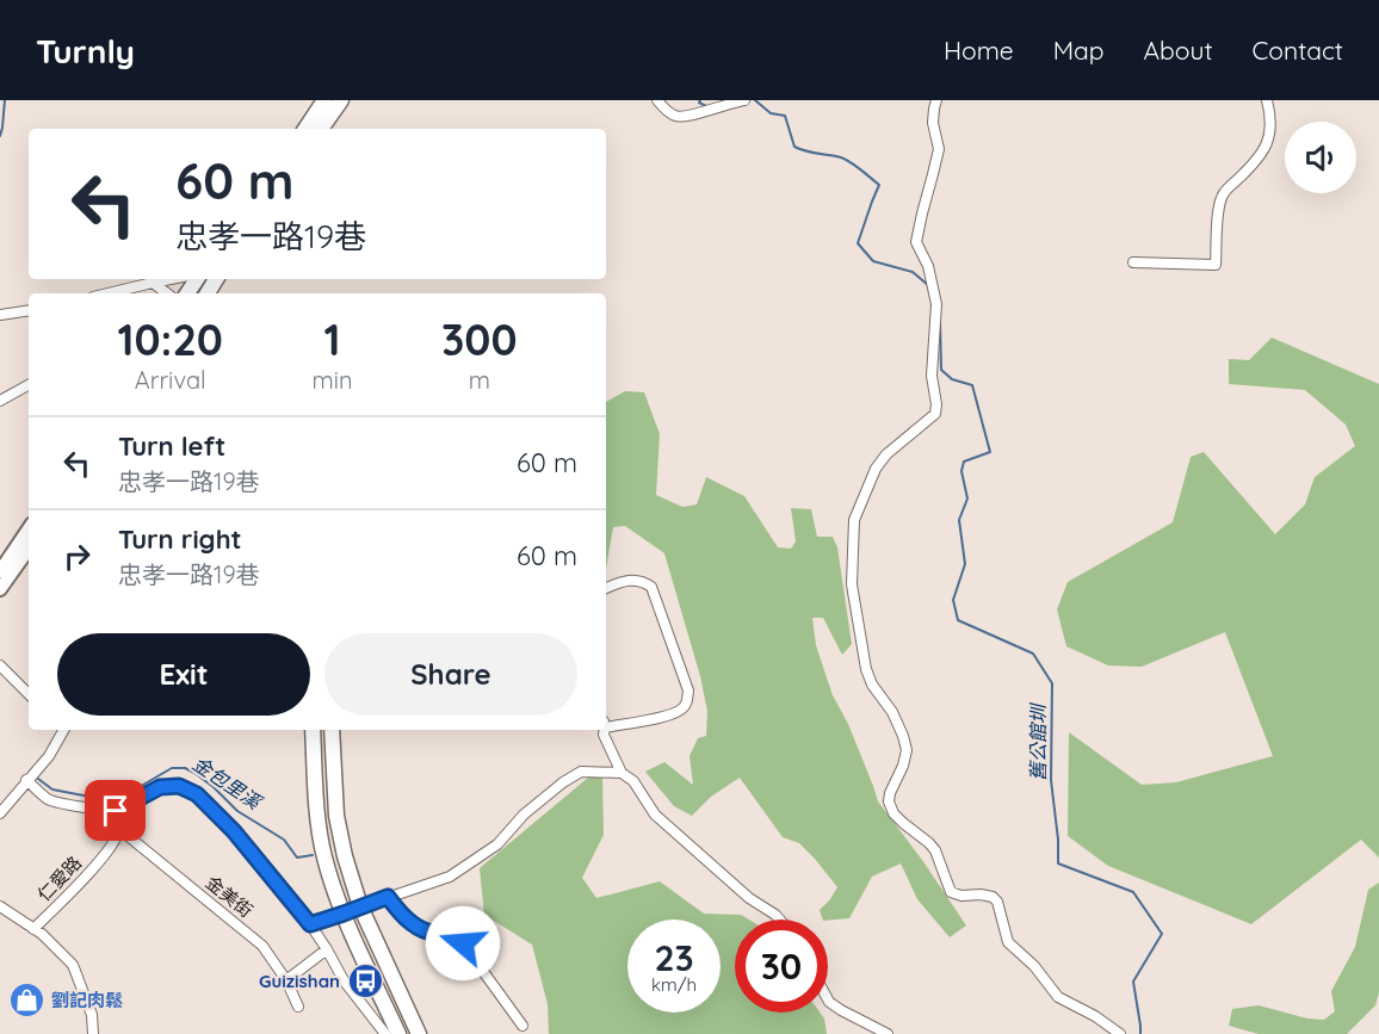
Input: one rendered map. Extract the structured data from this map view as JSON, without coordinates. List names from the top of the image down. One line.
{"streets":{"street":["仁愛路","金美街"]},"crossings":[["仁愛路","金美街"]],"water":["舊公館圳","金包里溪"],"places":{"bus stop":["Guizishan"],"shop":["劉記肉鬆"]},"page":{"header":"Turnly","nav":["Home","Map","About","Contact"],"turn":["60 m","忠孝一路19巷"],"eta":["10:20","Arrival","1","min","300","m"],"list":[{"name":"Turn left","note":"忠孝一路19巷","value":"60 m"},{"name":"Turn right","note":"忠孝一路19巷","value":"60 m"}],"buttons":["Exit","Share"],"speed":"23 km/h","limit":"30"}}
